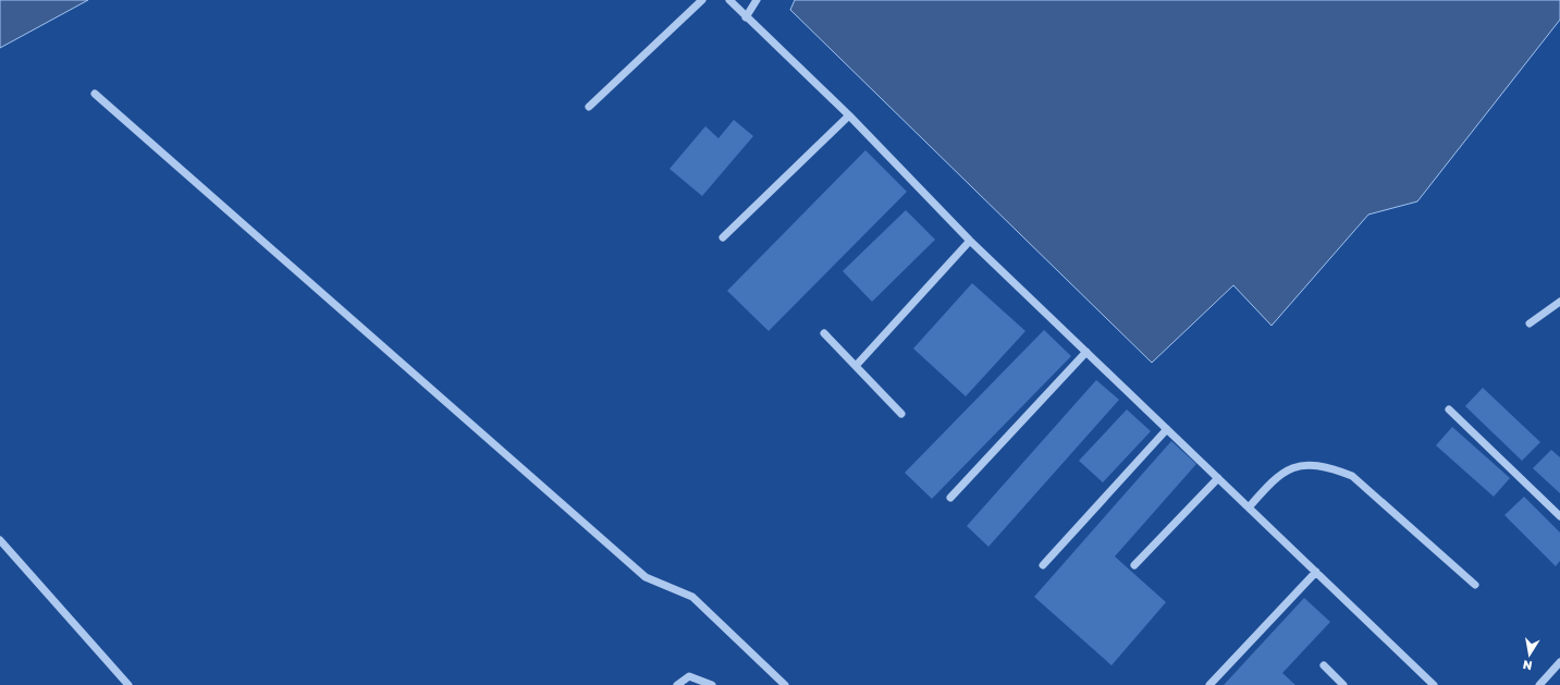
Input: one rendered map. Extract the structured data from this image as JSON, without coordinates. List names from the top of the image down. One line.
{"north":"bottom"}
